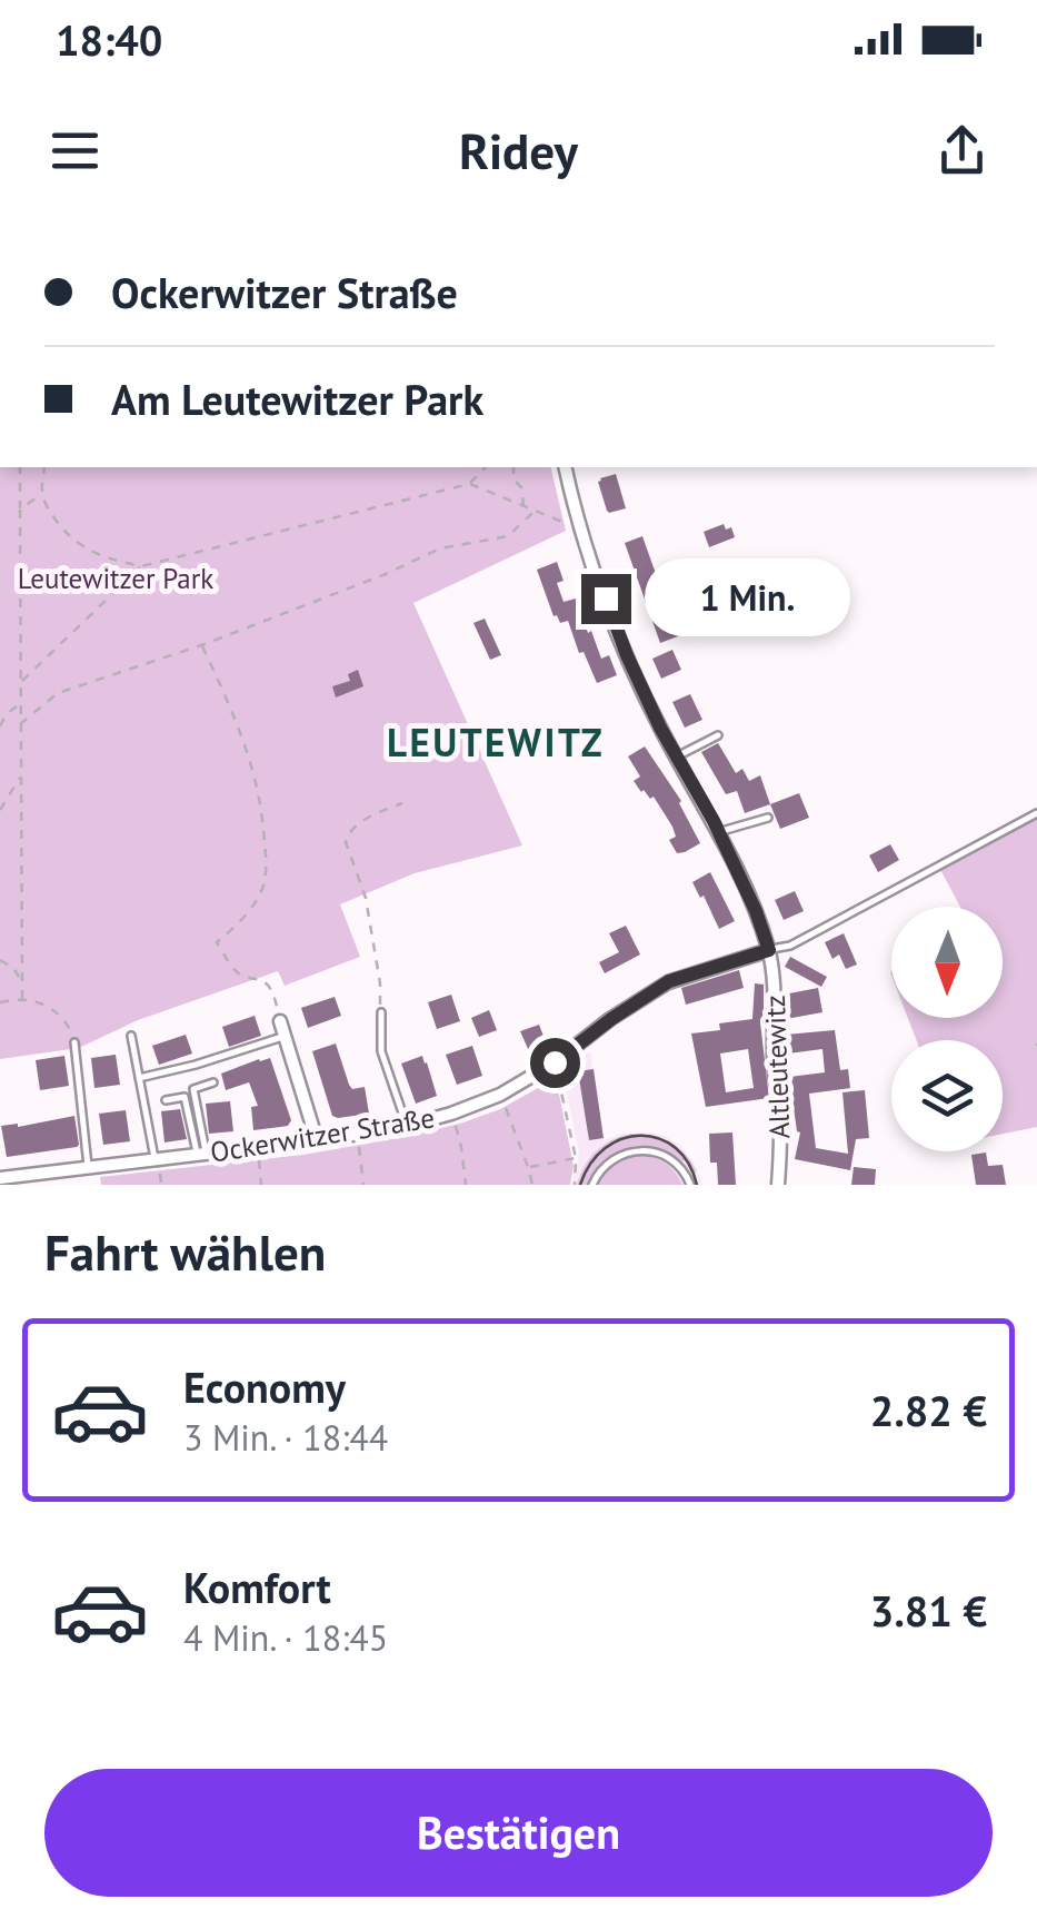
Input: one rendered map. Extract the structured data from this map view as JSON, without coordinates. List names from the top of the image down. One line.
{"streets":{"street":["Altleutewitz","Ockerwitzer Straße"]},"crossings":[["Altleutewitz","Ockerwitzer Straße"]],"districts":["LEUTEWITZ"],"parks":["Leutewitzer Park"],"north":"bottom","page":{"status":"18:40","header":"Ridey","banner":["Ockerwitzer Straße","Am Leutewitzer Park"],"bubble":"1 Min.","heading":"Fahrt wählen","list":[{"name":"Economy","note":"3 Min. · 18:44","value":"2.82 €"},{"name":"Komfort","note":"4 Min. · 18:45","value":"3.81 €"}],"buttons":"Bestätigen"}}
